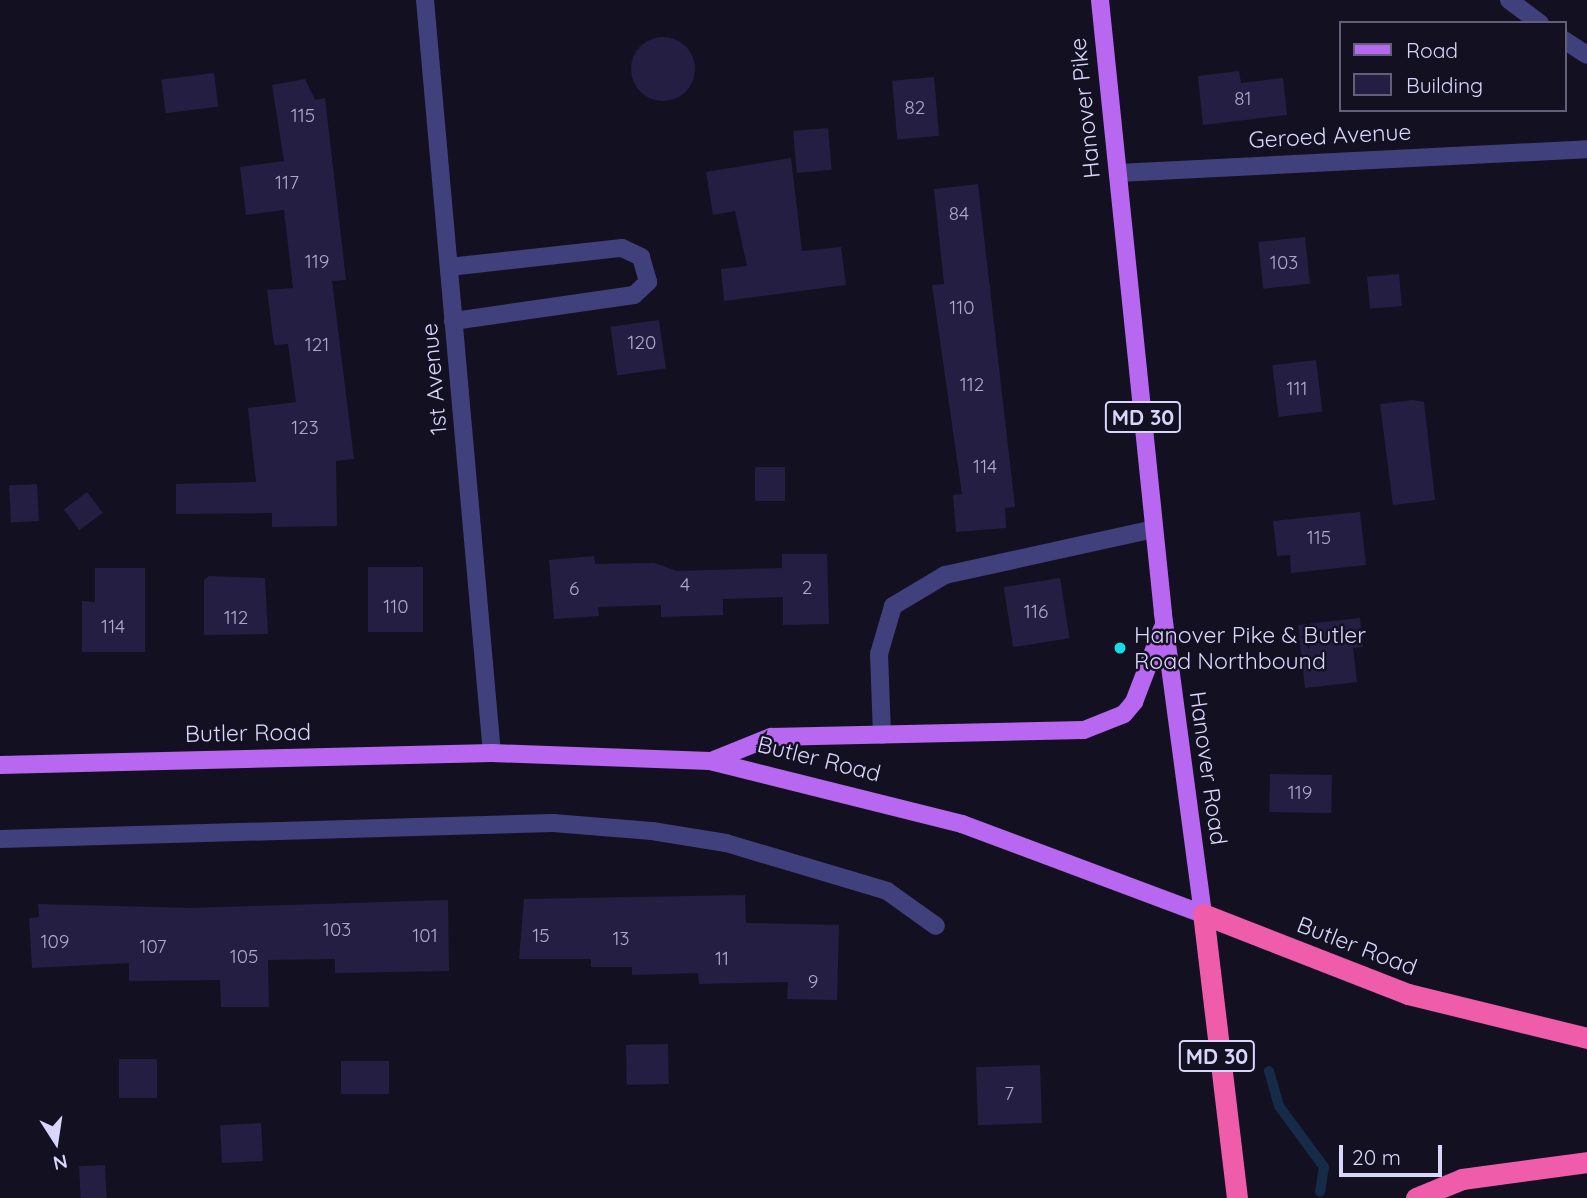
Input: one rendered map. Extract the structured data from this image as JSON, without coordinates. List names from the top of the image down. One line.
{"streets":{"highway":["MD 30","Butler Road"],"main road":["Hanover Pike","Hanover Road"],"street":["Geroed Avenue","1st Avenue"]},"crossings":[["Hanover Pike","Geroed Avenue"],["Hanover Pike","Hanover Road"],["1st Avenue","Butler Road"],["MD 30","Butler Road"],["MD 30","Hanover Road"],["Butler Road","Hanover Road"]],"places":["Hanover Pike & Butler Road Northbound"],"house_numbers":["81","82","115","117","84","119","103","110","120","121","112","111","123","114","115","4","2","6","110","116","112","114","119","103","101","15","13","109","107","105","11","9","7"],"legend":["Road","Building"],"scale_bar":"20 m","north":"bottom"}
